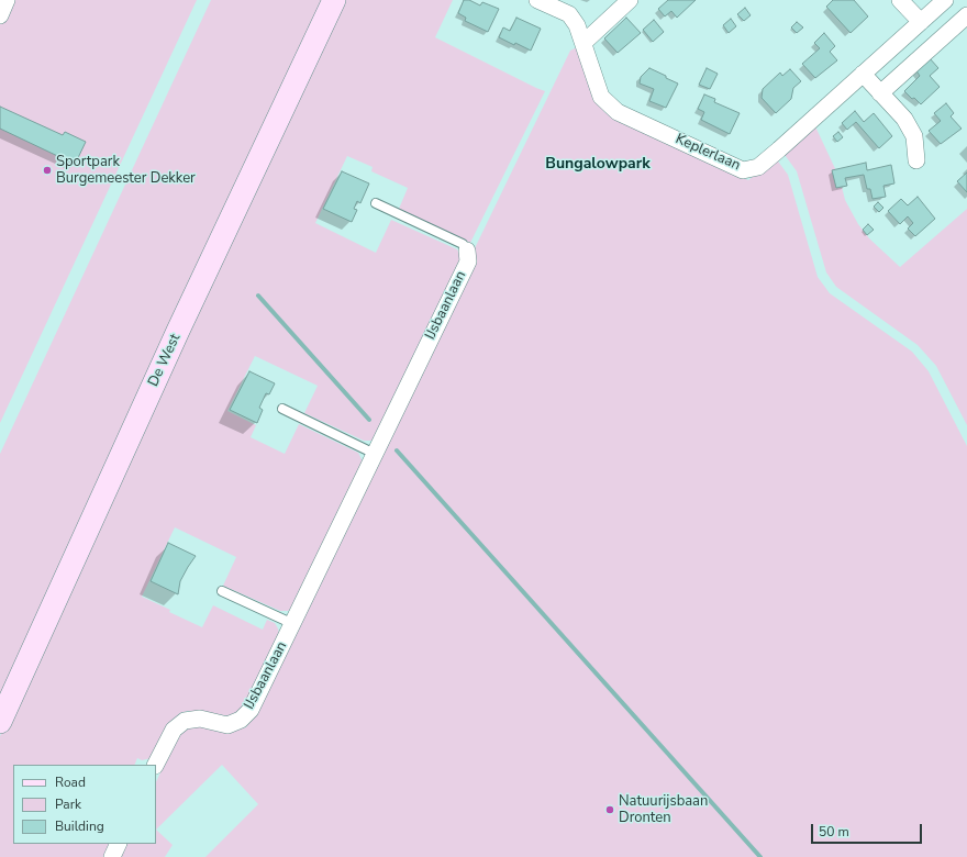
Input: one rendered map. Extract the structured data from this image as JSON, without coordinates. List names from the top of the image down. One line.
{"streets":{"main road":["De West"],"street":["Keplerlaan","IJsbaanlaan"]},"districts":["Bungalowpark"],"places":["Sportpark Burgemeester Dekker","Natuurijsbaan Dronten"],"legend":["Road","Park","Building"],"scale_bar":"50 m"}
